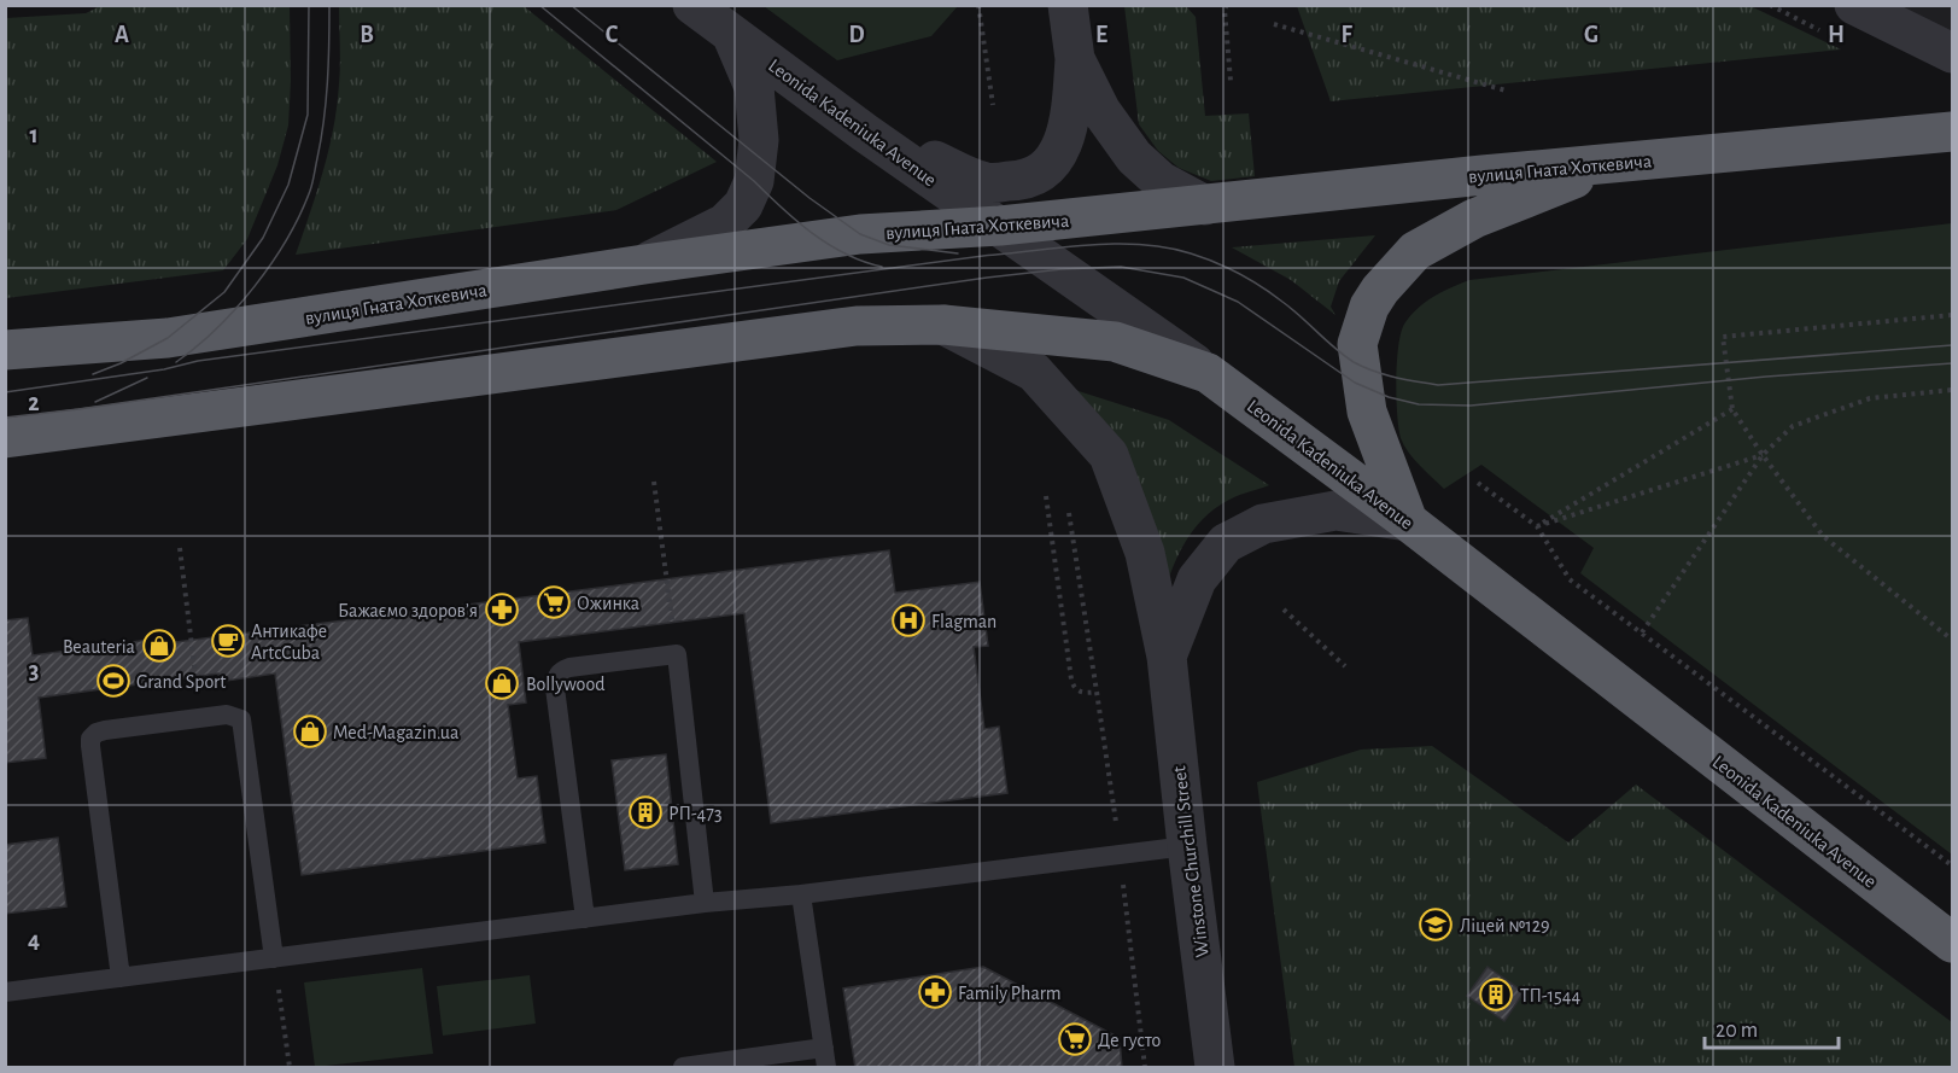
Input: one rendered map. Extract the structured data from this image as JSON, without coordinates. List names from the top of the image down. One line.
{"streets":{"highway":["Leonida Kadeniuka Avenue","вулиця Гната Хоткевича"],"street":["Winstone Churchill Street"]},"crossings":[["Leonida Kadeniuka Avenue","вулиця Гната Хоткевича"]],"places":{"supermarket":["Ожинка","Де густо"],"pharmacy":["Бажаємо здоровʼя","Family Pharm"],"hospital":["Flagman"],"cafe":["Антикафе ArtcCuba"],"shop":["Beauteria","Bollywood","Med-Magazin.ua"],"sports":["Grand Sport"],"building":["РП-473","ТП-1544"],"school or university":["Ліцей №129"]},"scale_bar":"20 m","grid":{"columns":["A","B","C","D","E","F","G","H"],"rows":["1","2","3","4"]}}
